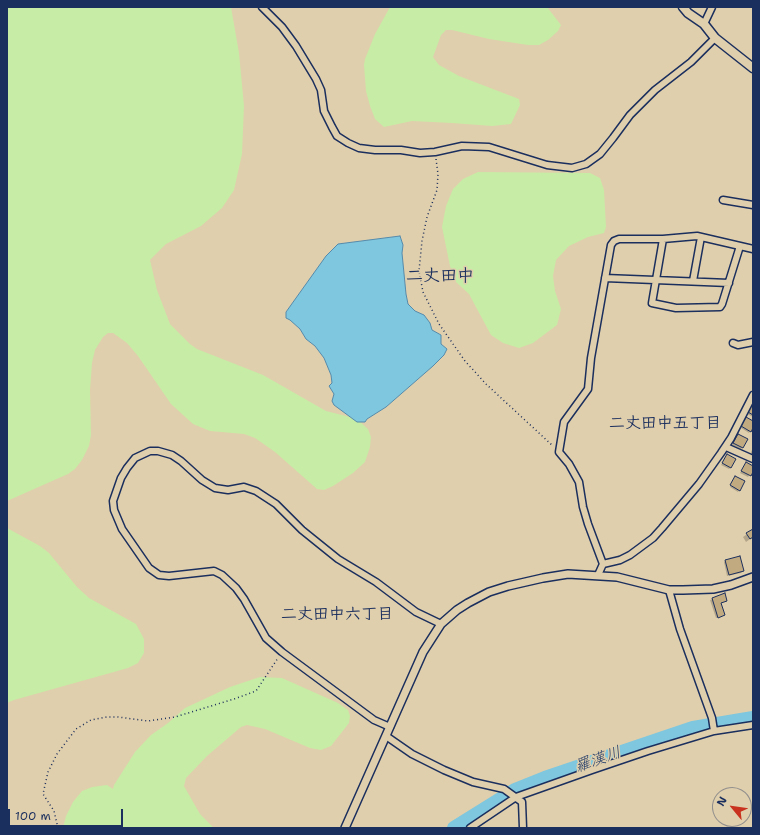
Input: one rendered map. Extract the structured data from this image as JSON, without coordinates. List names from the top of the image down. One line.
{"districts":["二丈田中","二丈田中五丁目","二丈田中六丁目"],"water":["羅漢川"],"scale_bar":"100 m","north":"top left"}
